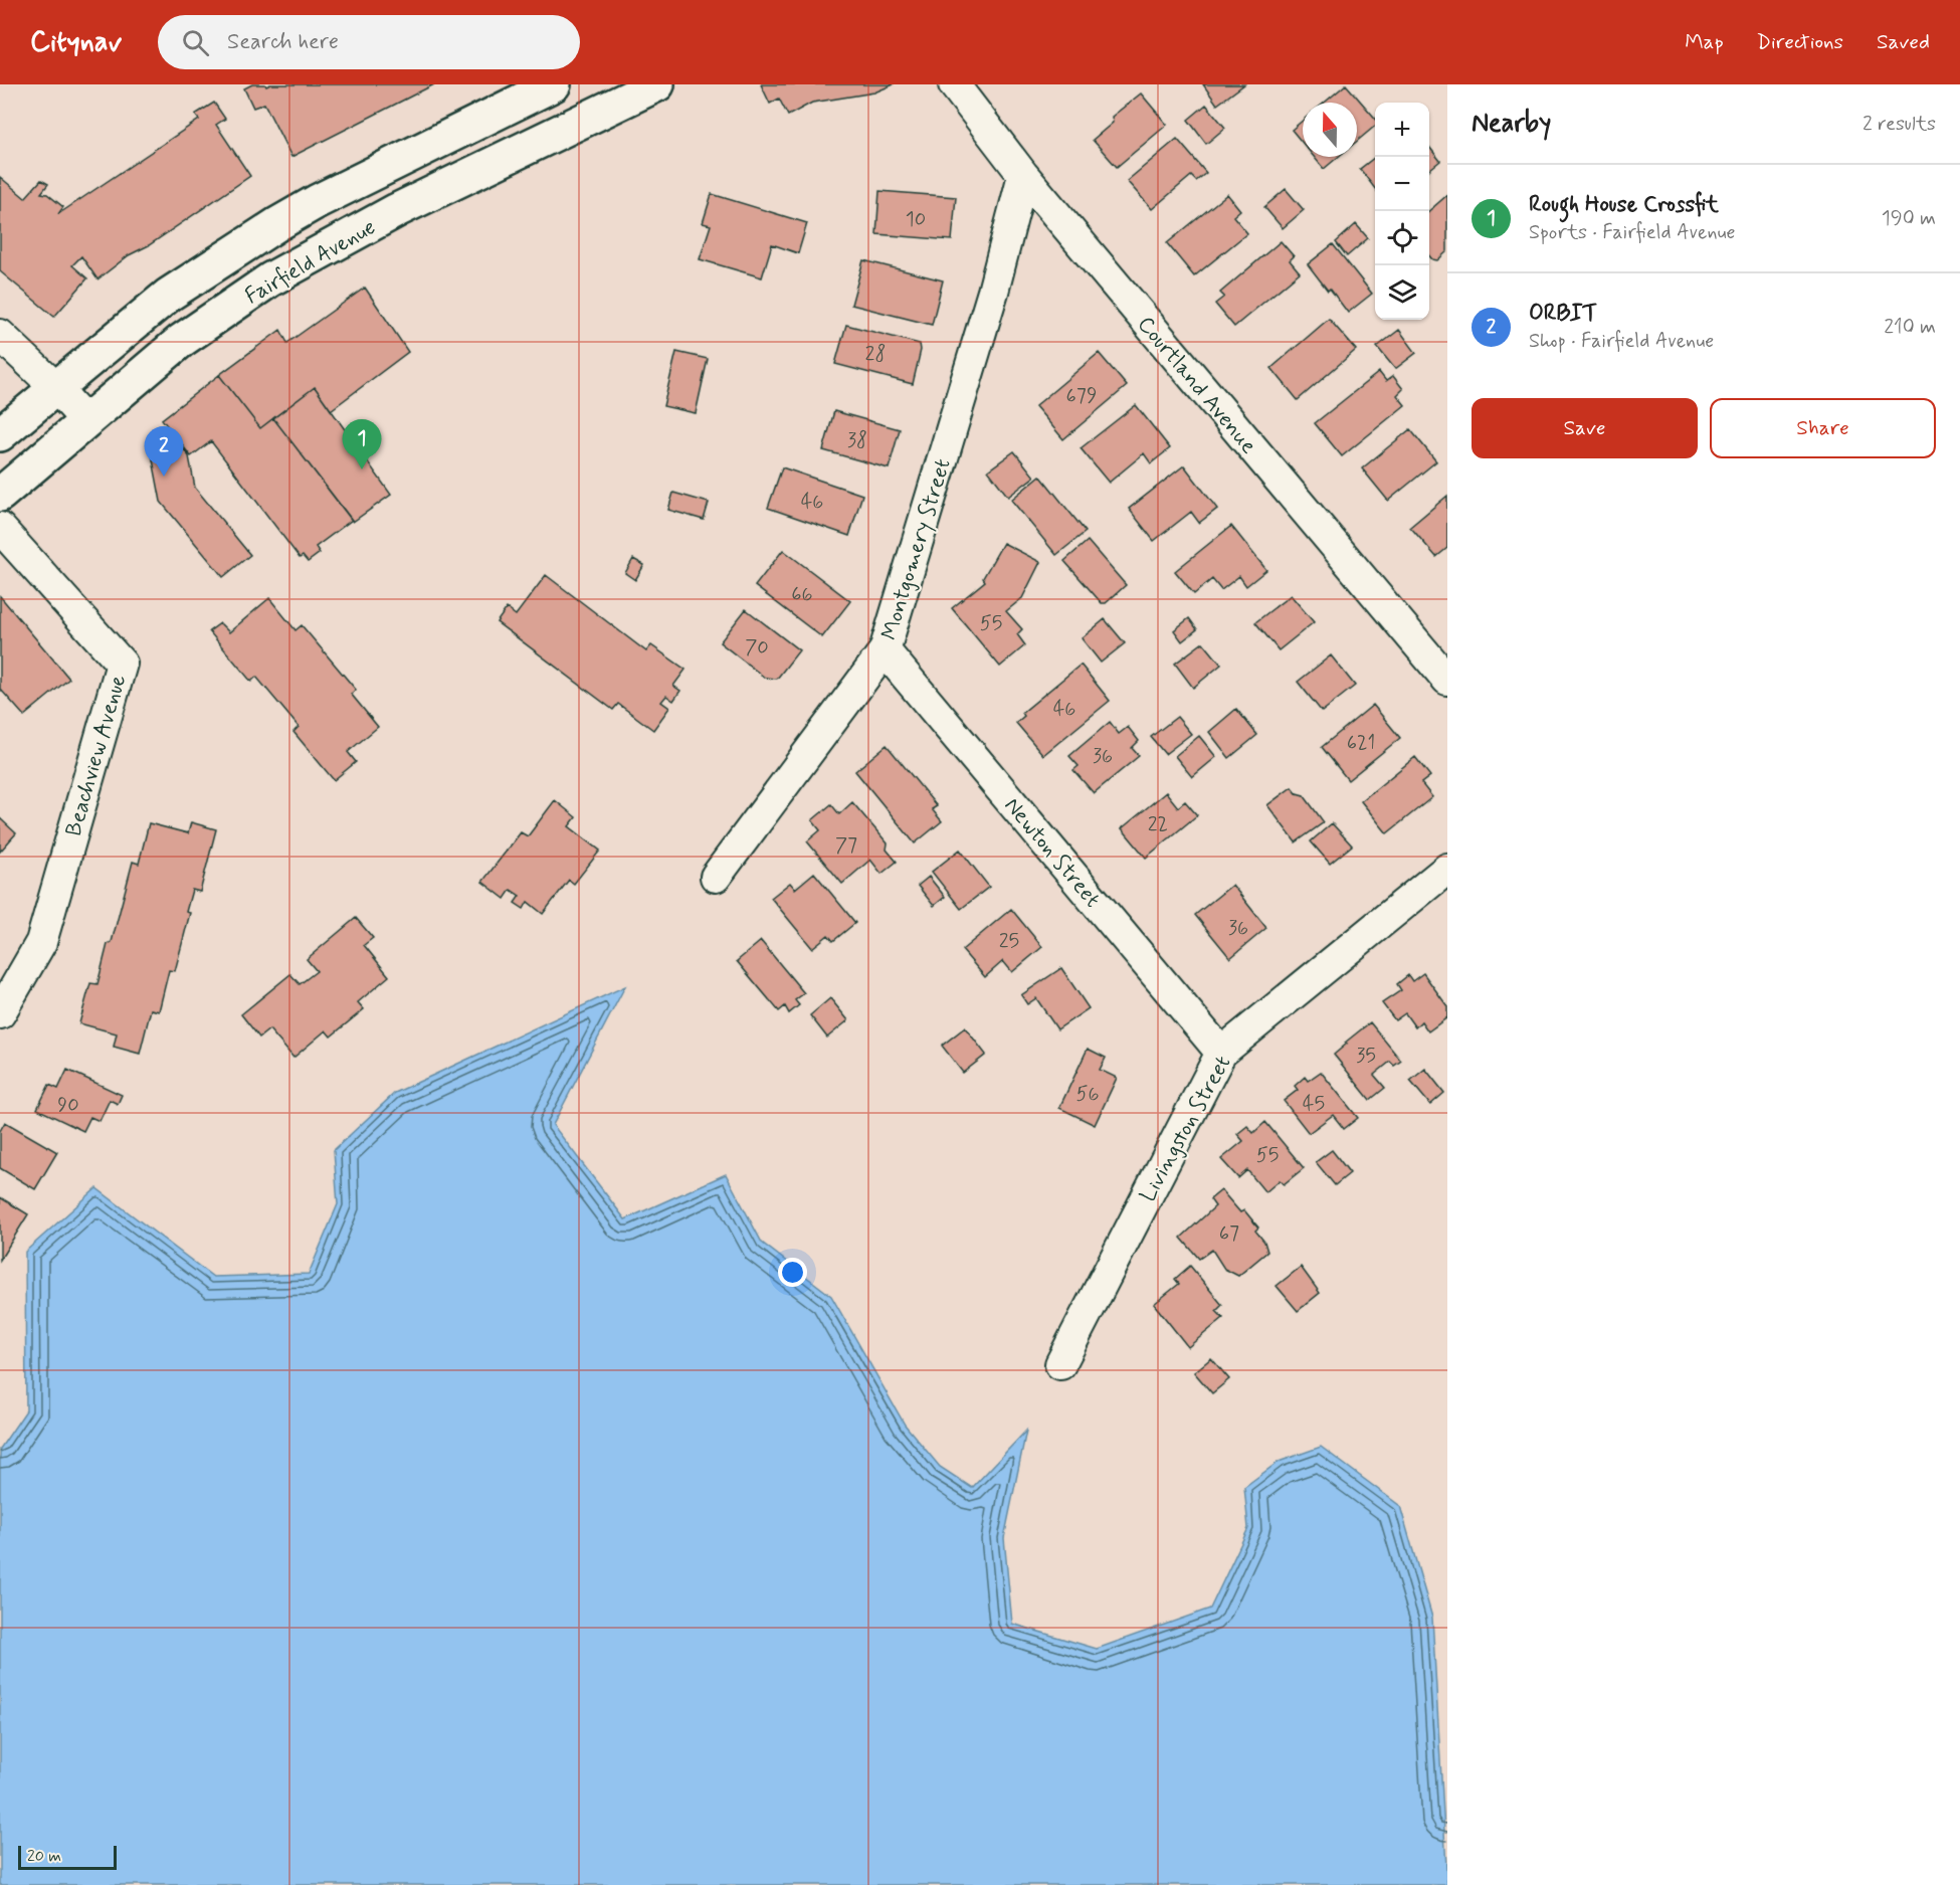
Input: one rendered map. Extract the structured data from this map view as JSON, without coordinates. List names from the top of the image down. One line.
{"streets":{"main road":["Fairfield Avenue"],"street":["Courtland Avenue","Montgomery Street","Beachview Avenue","Newton Street","Livingston Street"]},"crossings":[["Courtland Avenue","Montgomery Street"],["Montgomery Street","Newton Street"],["Newton Street","Livingston Street"]],"house_numbers":["10","28","679","38","46","66","55","70","46","621","36","22","77","36","25","35","56","45","90","55","67"],"scale_bar":"20 m","north":"top","page":{"header":"Citynav","search":"Search here","nav":["Map","Directions","Saved"],"heading":["Nearby","2 results"],"map_buttons":["+","−"],"list":[{"mark":"1","name":"Rough House Crossfit","note":"Sports · Fairfield Avenue","value":"190 m"},{"mark":"2","name":"ORBIT","note":"Shop · Fairfield Avenue","value":"210 m"}],"buttons":["Save","Share"],"pins":["1","2"],"scale":"20 m"}}
